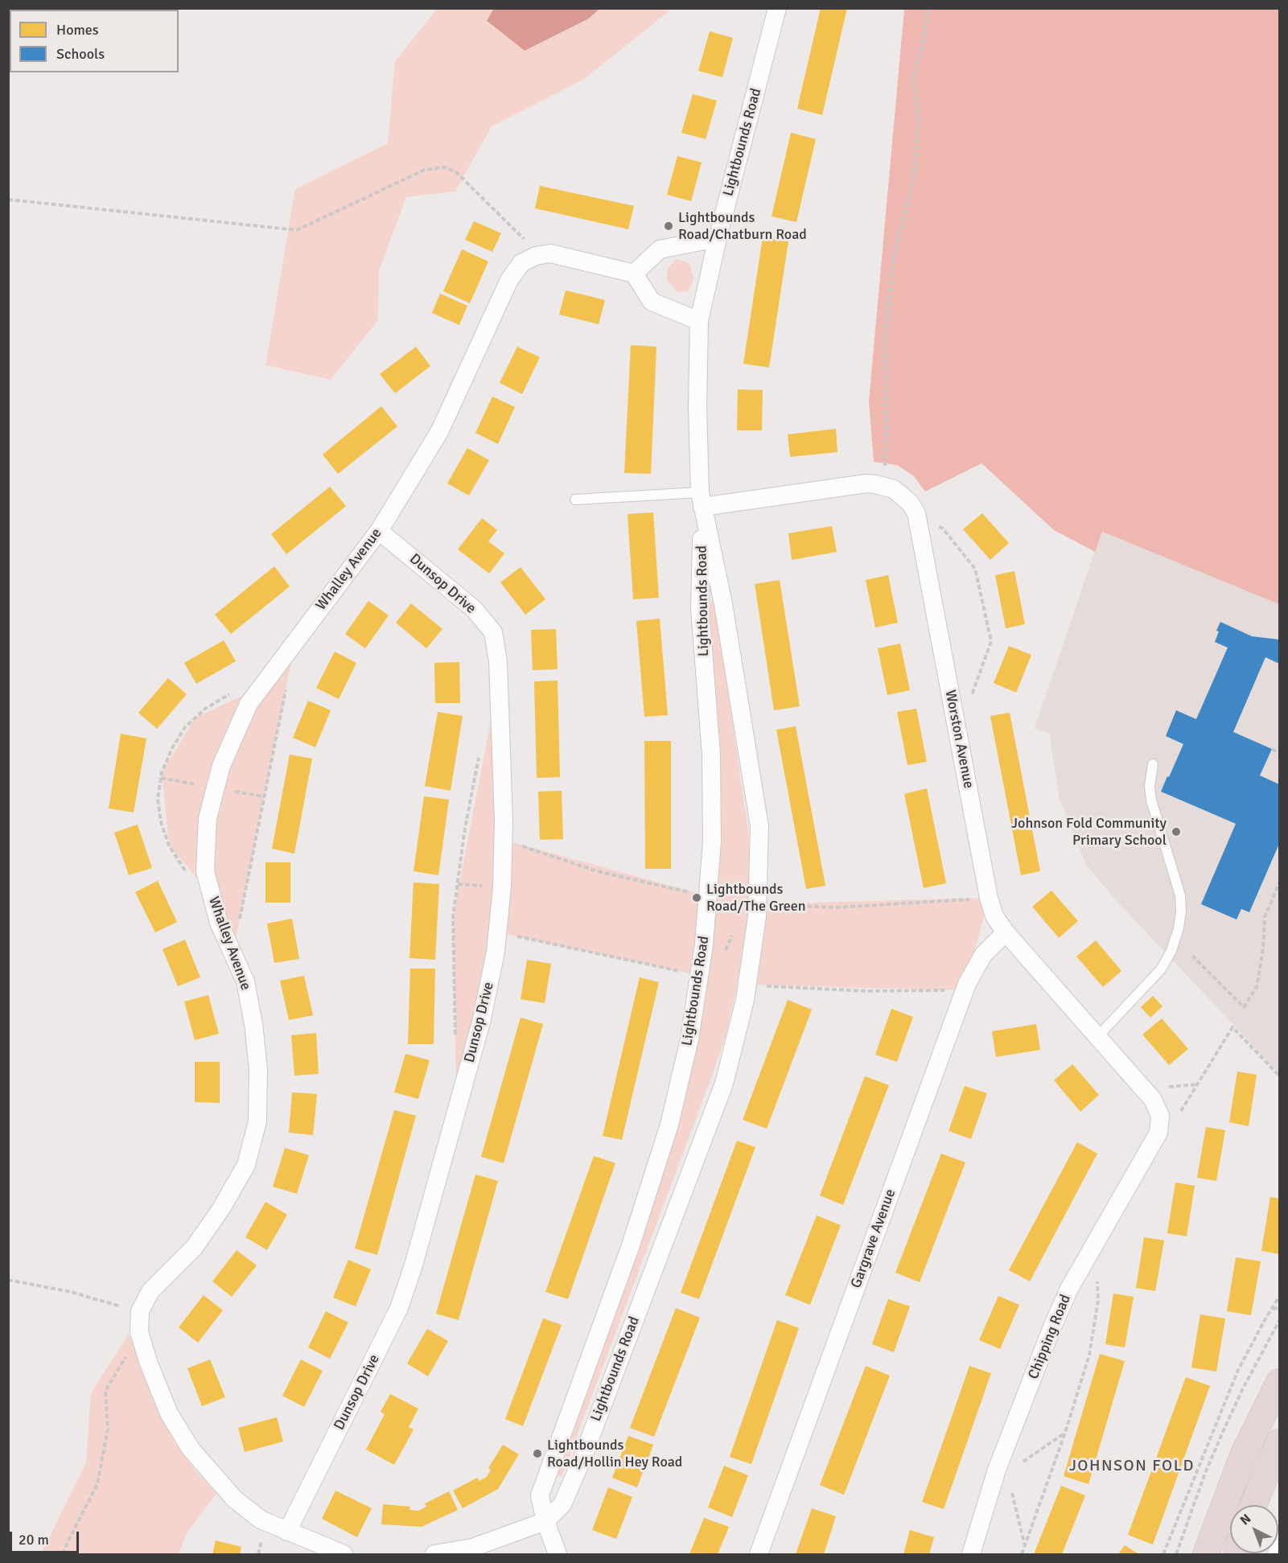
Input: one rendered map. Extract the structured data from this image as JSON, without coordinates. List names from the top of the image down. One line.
{"streets":{"street":["Lightbounds Road","Whalley Avenue","Dunsop Drive","Worston Avenue","Gargrave Avenue","Chipping Road"]},"crossings":[["Lightbounds Road","Worston Avenue"],["Whalley Avenue","Dunsop Drive"],["Worston Avenue","Gargrave Avenue"],["Worston Avenue","Chipping Road"]],"districts":["JOHNSON FOLD"],"places":["Lightbounds Road/Chatburn Road","Johnson Fold Community Primary School","Lightbounds Road/The Green","Lightbounds Road/Hollin Hey Road"],"legend":["Homes","Schools"],"scale_bar":"20 m","north":"top left"}
